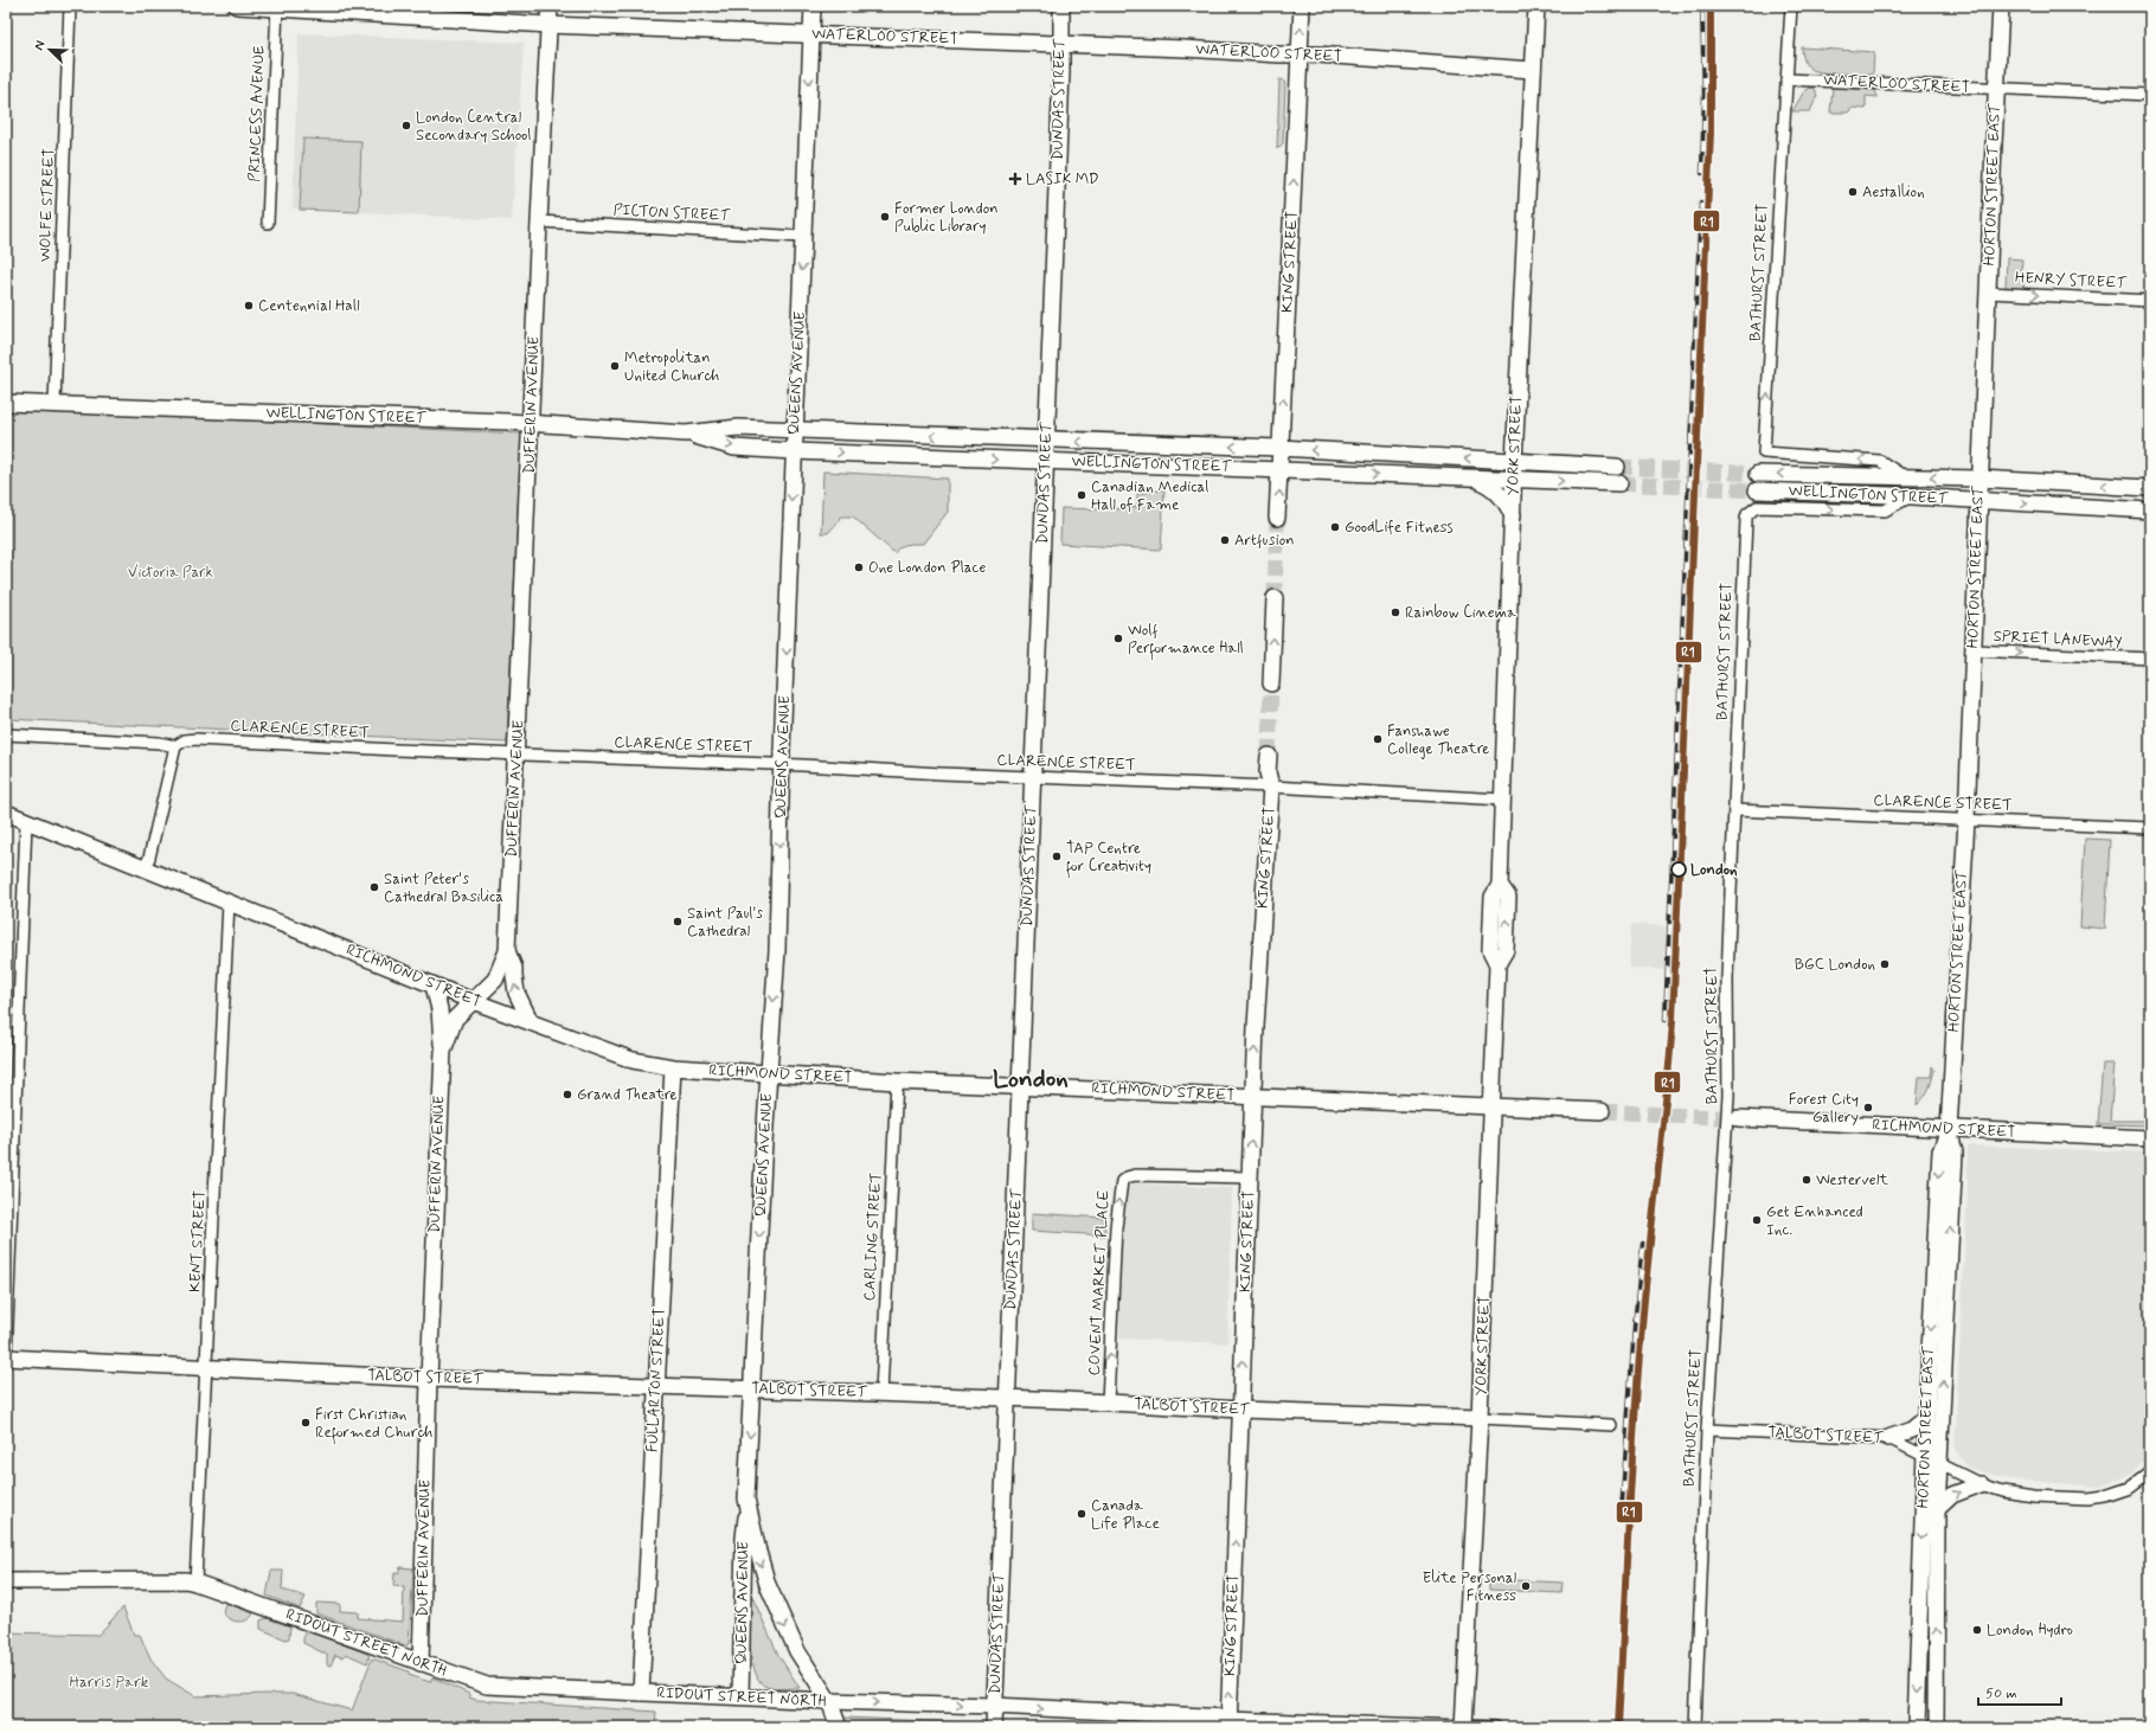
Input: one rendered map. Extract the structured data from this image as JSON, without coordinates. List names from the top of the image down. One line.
{"streets":{"main road":["WATERLOO STREET","DUNDAS STREET","HORTON STREET EAST","KING STREET","QUEENS AVENUE","DUFFERIN AVENUE","WELLINGTON STREET","YORK STREET","RICHMOND STREET","TALBOT STREET","FULLARTON STREET","RIDOUT STREET NORTH"],"street":["PRINCESS AVENUE","WOLFE STREET","PICTON STREET","BATHURST STREET","HENRY STREET","SPRIET LANEWAY","CLARENCE STREET","CARLING STREET","KENT STREET","COVENT MARKET PLACE"]},"crossings":[["WATERLOO STREET","DUNDAS STREET"],["WATERLOO STREET","PRINCESS AVENUE"],["WATERLOO STREET","HORTON STREET EAST"],["WATERLOO STREET","KING STREET"],["WATERLOO STREET","BATHURST STREET"],["WATERLOO STREET","QUEENS AVENUE"],["WATERLOO STREET","DUFFERIN AVENUE"],["WATERLOO STREET","YORK STREET"],["DUNDAS STREET","WELLINGTON STREET"],["DUNDAS STREET","CLARENCE STREET"],["DUNDAS STREET","RICHMOND STREET"],["DUNDAS STREET","TALBOT STREET"],["DUNDAS STREET","RIDOUT STREET NORTH"],["HORTON STREET EAST","HENRY STREET"],["HORTON STREET EAST","WELLINGTON STREET"],["HORTON STREET EAST","SPRIET LANEWAY"],["HORTON STREET EAST","CLARENCE STREET"],["HORTON STREET EAST","RICHMOND STREET"],["HORTON STREET EAST","TALBOT STREET"],["WOLFE STREET","WELLINGTON STREET"],["PICTON STREET","QUEENS AVENUE"],["PICTON STREET","DUFFERIN AVENUE"],["KING STREET","WELLINGTON STREET"],["KING STREET","CLARENCE STREET"],["KING STREET","RICHMOND STREET"],["KING STREET","COVENT MARKET PLACE"],["KING STREET","TALBOT STREET"],["KING STREET","RIDOUT STREET NORTH"],["BATHURST STREET","WELLINGTON STREET"],["BATHURST STREET","CLARENCE STREET"],["BATHURST STREET","TALBOT STREET"],["QUEENS AVENUE","WELLINGTON STREET"],["QUEENS AVENUE","CLARENCE STREET"],["QUEENS AVENUE","RICHMOND STREET"],["QUEENS AVENUE","TALBOT STREET"],["QUEENS AVENUE","RIDOUT STREET NORTH"],["DUFFERIN AVENUE","WELLINGTON STREET"],["DUFFERIN AVENUE","CLARENCE STREET"],["DUFFERIN AVENUE","RICHMOND STREET"],["DUFFERIN AVENUE","TALBOT STREET"],["DUFFERIN AVENUE","RIDOUT STREET NORTH"],["WELLINGTON STREET","YORK STREET"],["YORK STREET","CLARENCE STREET"],["YORK STREET","RICHMOND STREET"],["YORK STREET","TALBOT STREET"],["YORK STREET","RIDOUT STREET NORTH"],["RICHMOND STREET","CARLING STREET"],["RICHMOND STREET","KENT STREET"],["RICHMOND STREET","FULLARTON STREET"],["CARLING STREET","TALBOT STREET"],["KENT STREET","TALBOT STREET"],["KENT STREET","RIDOUT STREET NORTH"],["COVENT MARKET PLACE","TALBOT STREET"],["TALBOT STREET","FULLARTON STREET"],["FULLARTON STREET","RIDOUT STREET NORTH"]],"one_way":["KING STREET","HENRY STREET","QUEENS AVENUE","SPRIET LANEWAY"],"districts":["London"],"parks":["Victoria Park","Harris Park"],"places":{"other":["London Central Secondary School","Aestallion","Former London Public Library","Centennial Hall","Metropolitan United Church","Canadian Medical Hall of Fame","GoodLife Fitness","Artfusion","One London Place","Rainbow Cinema","Wolf Performance Hall","Fanshawe College Theatre","TAP Centre for Creativity","London","Saint Peter's Cathedral Basilica","Saint Paul's Cathedral","BGC London","Grand Theatre","Forest City Gallery","Westervelt","Get Enhanced Inc.","First Christian Reformed Church","Canada Life Place","Elite Personal Fitness","London Hydro"],"health":["LASIK MD"]},"lines":["transit line R1"],"scale_bar":"50 m","north":"top left"}
